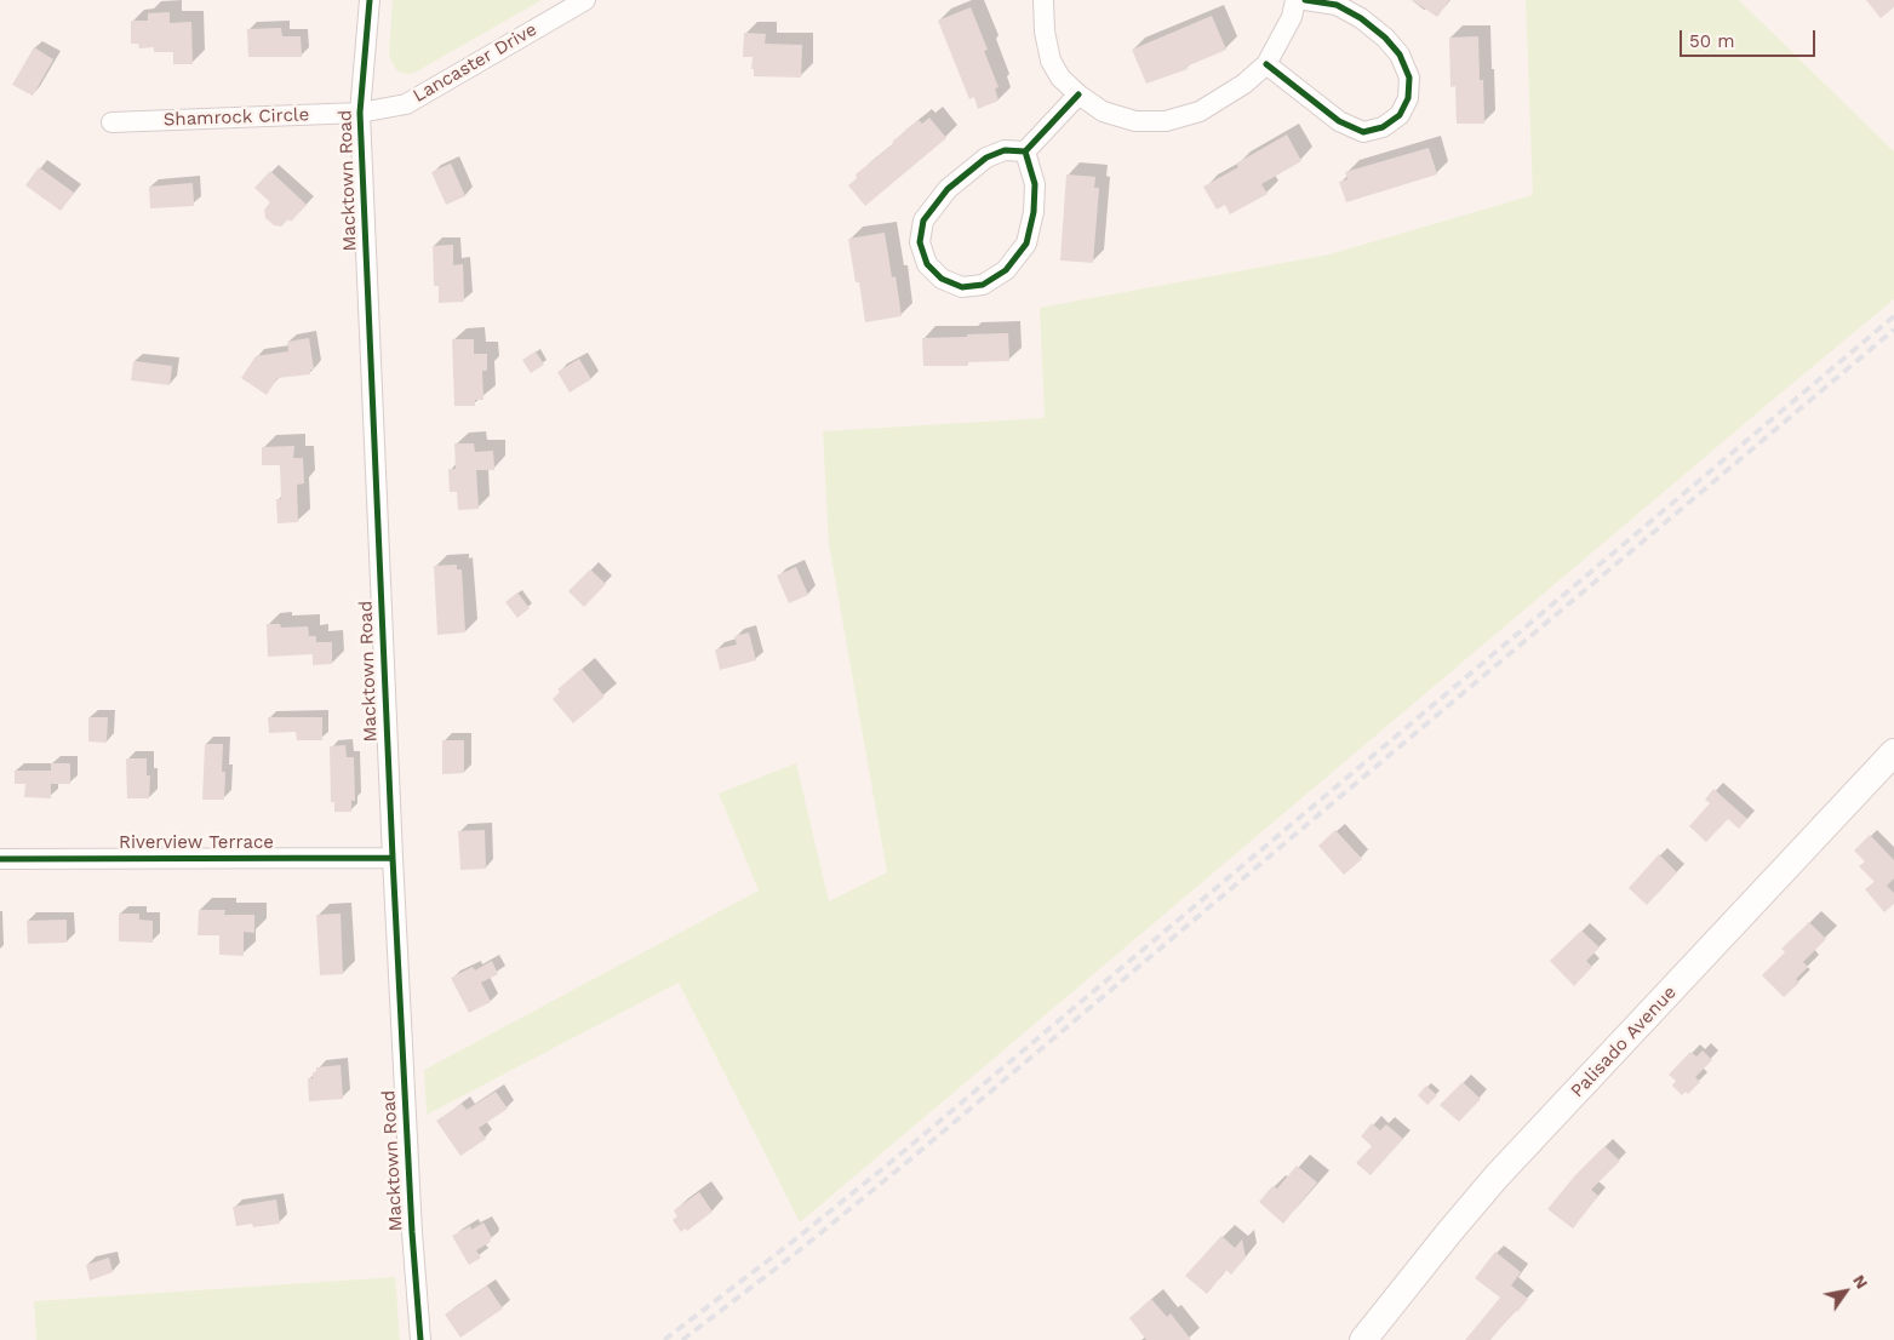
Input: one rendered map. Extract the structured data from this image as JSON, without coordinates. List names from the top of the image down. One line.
{"streets":{"main road":["Palisado Avenue"],"street":["Lancaster Drive","Shamrock Circle","Macktown Road","Riverview Terrace"]},"crossings":[["Lancaster Drive","Shamrock Circle"],["Lancaster Drive","Macktown Road"],["Shamrock Circle","Macktown Road"],["Macktown Road","Riverview Terrace"]],"scale_bar":"50 m","north":"top right"}
